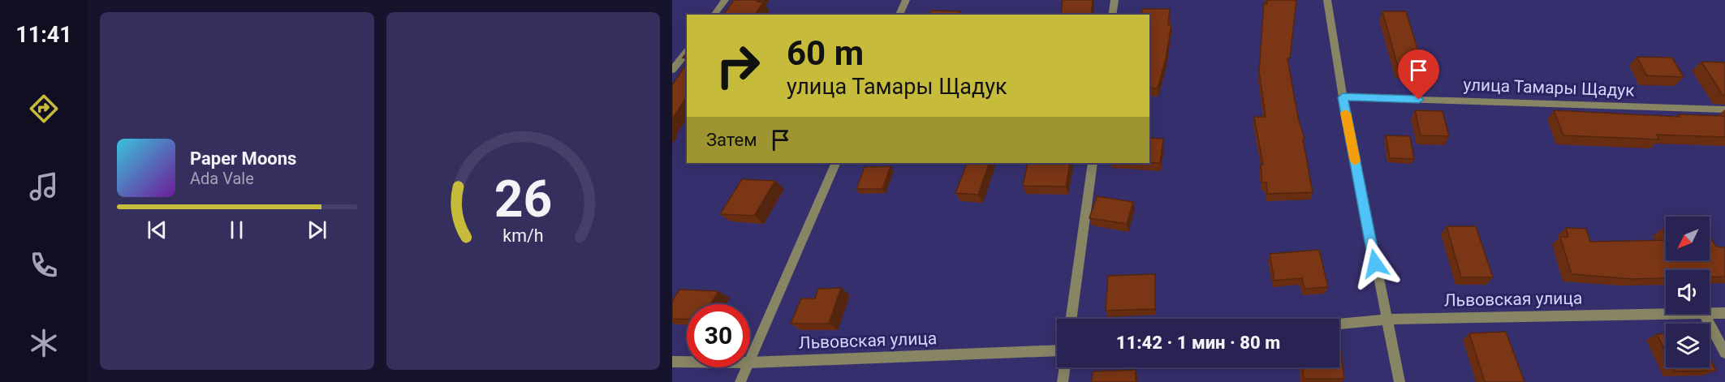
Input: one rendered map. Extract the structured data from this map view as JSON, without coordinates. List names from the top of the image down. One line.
{"streets":{"street":["улица Тамары Щадук","Львовская улица"]},"north":"bottom left","page":{"tabs":"11:41","turn":["60 m","улица Тамары Щадук"],"then":"Затем","song":["Paper Moons","Ada Vale"],"limit":"30","trip":"11:42 · 1 мин · 80 m","gauge":["26","km/h"]}}
